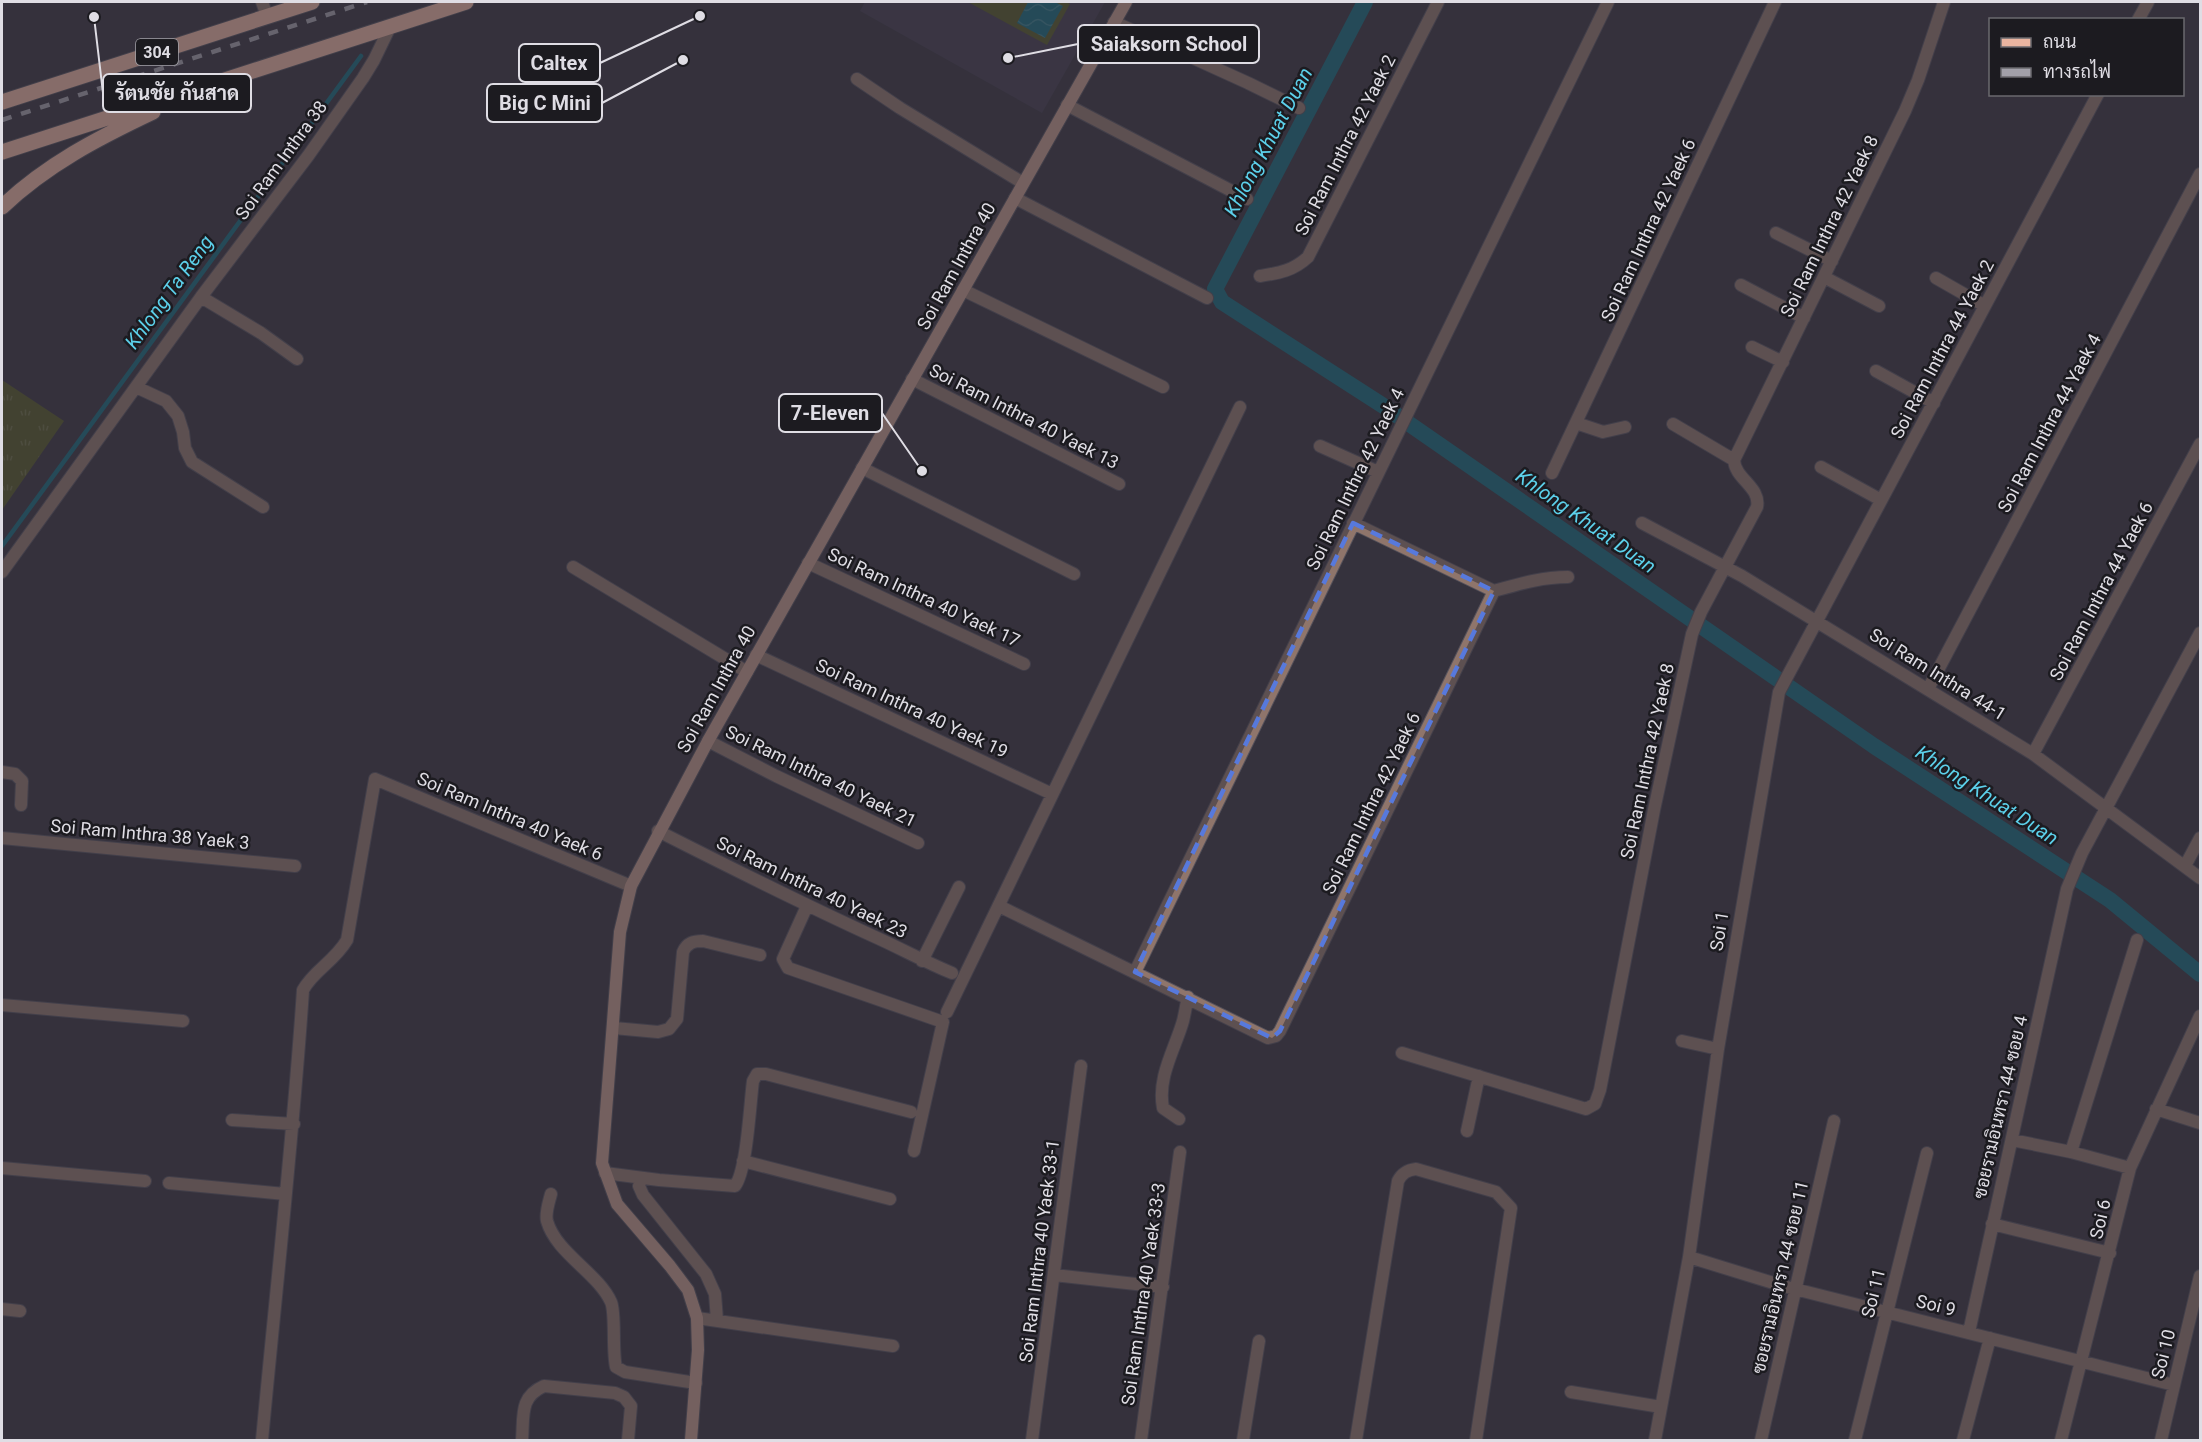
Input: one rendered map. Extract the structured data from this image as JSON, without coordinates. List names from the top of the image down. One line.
{"streets":{"main road":["304"],"street":["Soi Ram Inthra 42 Yaek 2","Soi Ram Inthra 38","Soi Ram Inthra 42 Yaek 8","Soi Ram Inthra 42 Yaek 6","Soi Ram Inthra 40","Soi Ram Inthra 44 Yaek 2","Soi Ram Inthra 40 Yaek 13","Soi Ram Inthra 44 Yaek 4","Soi Ram Inthra 42 Yaek 4","Soi Ram Inthra 44 Yaek 6","Soi Ram Inthra 40 Yaek 17","Soi Ram Inthra 44-1","Soi Ram Inthra 40 Yaek 19","Soi Ram Inthra 40 Yaek 21","Soi Ram Inthra 40 Yaek 6","Soi Ram Inthra 38 Yaek 3","Soi Ram Inthra 40 Yaek 23","Soi 1","ซอยรามอินทรา 44 ซอย 4","Soi 6","Soi Ram Inthra 40 Yaek 33-1","ซอยรามอินทรา 44 ซอย 11","Soi 11","Soi Ram Inthra 40 Yaek 33-3","Soi 9","Soi 10"]},"crossings":[["Soi Ram Inthra 42 Yaek 8","Soi Ram Inthra 44-1"],["Soi Ram Inthra 40","Soi Ram Inthra 40 Yaek 13"],["Soi Ram Inthra 40","Soi Ram Inthra 40 Yaek 17"],["Soi Ram Inthra 40","Soi Ram Inthra 40 Yaek 19"],["Soi Ram Inthra 40","Soi Ram Inthra 40 Yaek 21"],["Soi Ram Inthra 40","Soi Ram Inthra 40 Yaek 6"],["Soi Ram Inthra 40","Soi Ram Inthra 40 Yaek 23"],["Soi Ram Inthra 44 Yaek 2","Soi Ram Inthra 44-1"],["Soi Ram Inthra 44 Yaek 2","Soi 1"],["Soi Ram Inthra 44 Yaek 4","Soi Ram Inthra 44-1"],["Soi Ram Inthra 44 Yaek 6","Soi Ram Inthra 44-1"],["Soi Ram Inthra 44-1","Soi 1"],["Soi Ram Inthra 44-1","ซอยรามอินทรา 44 ซอย 4"],["Soi 1","Soi 9"],["ซอยรามอินทรา 44 ซอย 4","Soi 9"],["Soi 6","Soi 9"],["ซอยรามอินทรา 44 ซอย 11","Soi 9"],["Soi 11","Soi 9"],["Soi 9","Soi 10"]],"water":["Khlong Khuat Duan","Khlong Ta Reng"],"places":["Caltex","รัตนชัย กันสาด","Saiaksorn School","Big C Mini","7-Eleven"],"legend":["ถนน","ทางรถไฟ"]}
